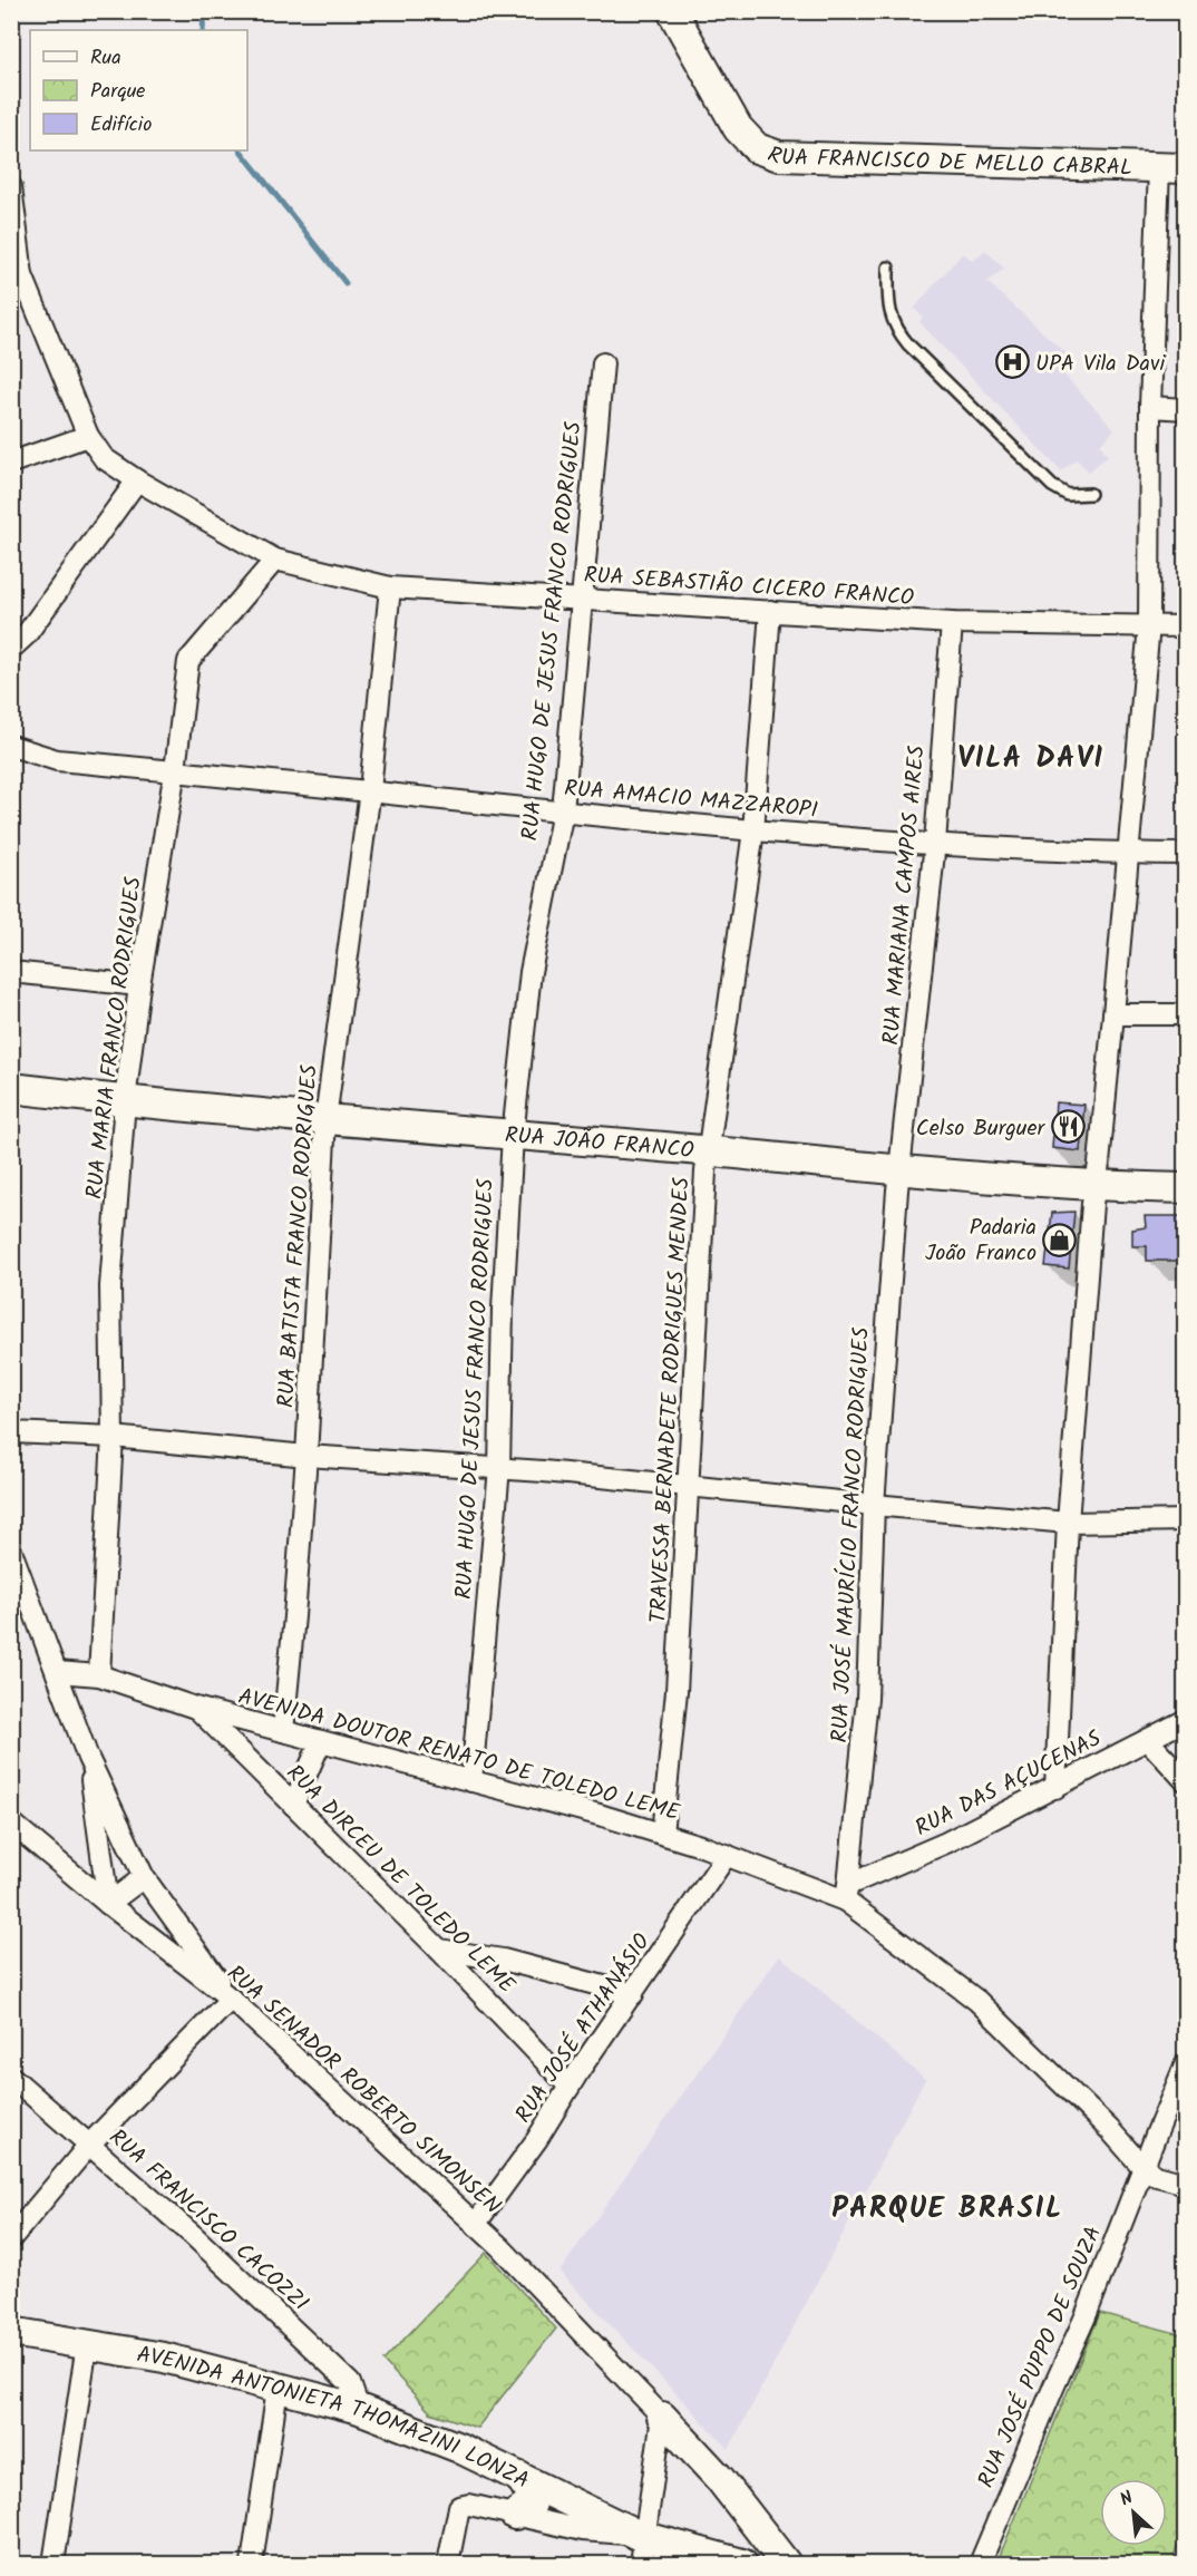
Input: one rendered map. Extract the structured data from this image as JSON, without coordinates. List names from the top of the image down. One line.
{"streets":{"street":["RUA FRANCISCO DE MELLO CABRAL","RUA SEBASTIÃO CICERO FRANCO","RUA HUGO DE JESUS FRANCO RODRIGUES","RUA AMACIO MAZZAROPI","RUA MARIANA CAMPOS AIRES","RUA MARIA FRANCO RODRIGUES","RUA JOÃO FRANCO","RUA BATISTA FRANCO RODRIGUES","TRAVESSA BERNADETE RODRIGUES MENDES","RUA JOSÉ MAURÍCIO FRANCO RODRIGUES","AVENIDA DOUTOR RENATO DE TOLEDO LEME","RUA DAS AÇUCENAS","RUA DIRCEU DE TOLEDO LEME","RUA JOSÉ ATHANÁSIO","RUA SENADOR ROBERTO SIMONSEN","RUA FRANCISCO CACOZZI","RUA JOSÉ PUPPO DE SOUZA","AVENIDA ANTONIETA THOMAZINI LONZA"]},"crossings":[["RUA SEBASTIÃO CICERO FRANCO","RUA HUGO DE JESUS FRANCO RODRIGUES"],["RUA SEBASTIÃO CICERO FRANCO","RUA MARIANA CAMPOS AIRES"],["RUA SEBASTIÃO CICERO FRANCO","RUA MARIA FRANCO RODRIGUES"],["RUA SEBASTIÃO CICERO FRANCO","RUA BATISTA FRANCO RODRIGUES"],["RUA SEBASTIÃO CICERO FRANCO","TRAVESSA BERNADETE RODRIGUES MENDES"],["RUA HUGO DE JESUS FRANCO RODRIGUES","RUA AMACIO MAZZAROPI"],["RUA HUGO DE JESUS FRANCO RODRIGUES","RUA JOÃO FRANCO"],["RUA HUGO DE JESUS FRANCO RODRIGUES","AVENIDA DOUTOR RENATO DE TOLEDO LEME"],["RUA AMACIO MAZZAROPI","RUA MARIANA CAMPOS AIRES"],["RUA AMACIO MAZZAROPI","RUA MARIA FRANCO RODRIGUES"],["RUA AMACIO MAZZAROPI","RUA BATISTA FRANCO RODRIGUES"],["RUA AMACIO MAZZAROPI","TRAVESSA BERNADETE RODRIGUES MENDES"],["RUA MARIANA CAMPOS AIRES","RUA JOÃO FRANCO"],["RUA MARIANA CAMPOS AIRES","RUA JOSÉ MAURÍCIO FRANCO RODRIGUES"],["RUA MARIA FRANCO RODRIGUES","RUA JOÃO FRANCO"],["RUA MARIA FRANCO RODRIGUES","AVENIDA DOUTOR RENATO DE TOLEDO LEME"],["RUA JOÃO FRANCO","RUA BATISTA FRANCO RODRIGUES"],["RUA JOÃO FRANCO","TRAVESSA BERNADETE RODRIGUES MENDES"],["RUA JOÃO FRANCO","RUA JOSÉ MAURÍCIO FRANCO RODRIGUES"],["RUA BATISTA FRANCO RODRIGUES","AVENIDA DOUTOR RENATO DE TOLEDO LEME"],["TRAVESSA BERNADETE RODRIGUES MENDES","AVENIDA DOUTOR RENATO DE TOLEDO LEME"],["RUA JOSÉ MAURÍCIO FRANCO RODRIGUES","AVENIDA DOUTOR RENATO DE TOLEDO LEME"],["RUA JOSÉ MAURÍCIO FRANCO RODRIGUES","RUA DAS AÇUCENAS"],["AVENIDA DOUTOR RENATO DE TOLEDO LEME","RUA DAS AÇUCENAS"],["AVENIDA DOUTOR RENATO DE TOLEDO LEME","RUA DIRCEU DE TOLEDO LEME"],["AVENIDA DOUTOR RENATO DE TOLEDO LEME","RUA JOSÉ ATHANÁSIO"],["AVENIDA DOUTOR RENATO DE TOLEDO LEME","RUA JOSÉ PUPPO DE SOUZA"],["RUA DIRCEU DE TOLEDO LEME","RUA JOSÉ ATHANÁSIO"],["RUA JOSÉ ATHANÁSIO","RUA SENADOR ROBERTO SIMONSEN"],["RUA FRANCISCO CACOZZI","AVENIDA ANTONIETA THOMAZINI LONZA"]],"districts":["VILA DAVI","PARQUE BRASIL"],"places":{"hospital":["UPA Vila Davi"],"restaurant":["Celso Burguer"],"shop":["Padaria João Franco"]},"legend":["Rua","Parque","Edifício"],"north":"top left"}
